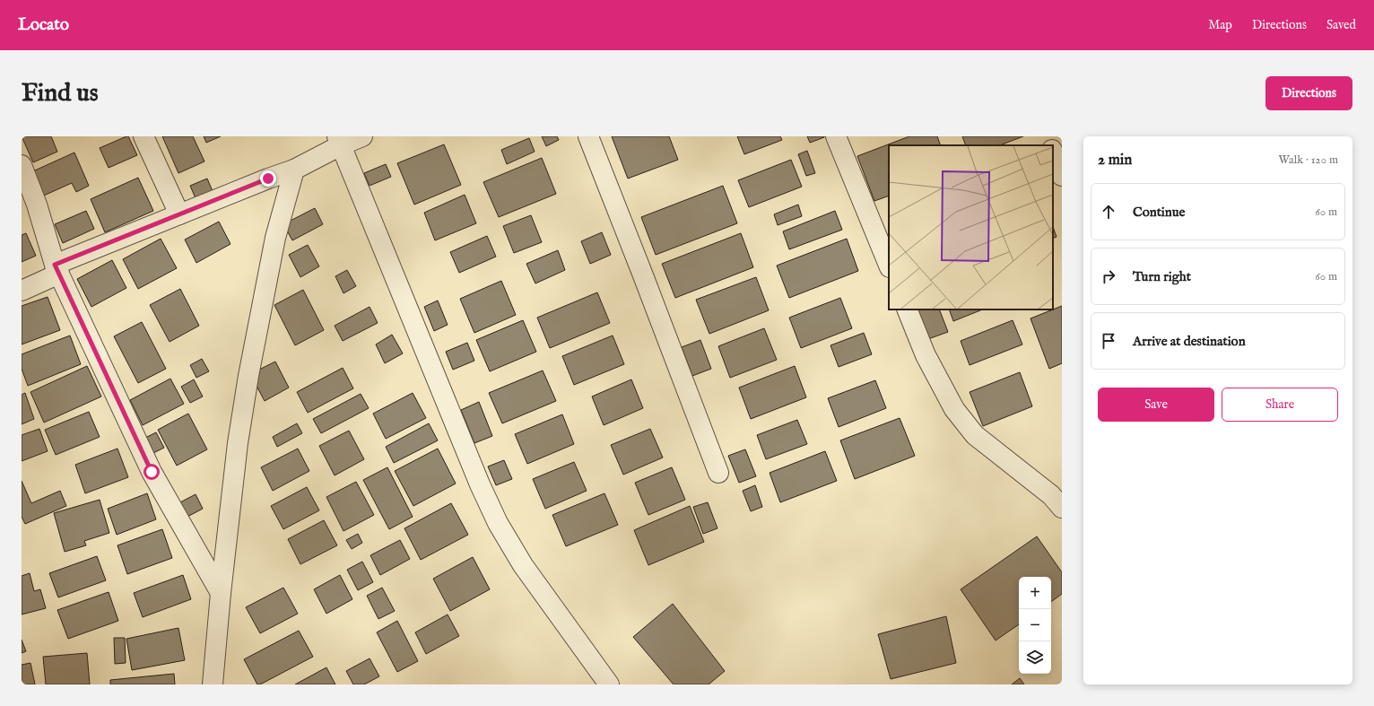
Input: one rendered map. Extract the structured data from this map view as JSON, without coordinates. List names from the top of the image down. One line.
{"page":{"header":"Locato","nav":["Map","Directions","Saved"],"buttons":["Directions",["Save","Share"]],"title":"Find us","heading":["2 min","Walk · 120 m"],"list":[["Continue","60 m"],["Turn right","60 m"],"Arrive at destination"],"map_buttons":["+","−"]}}
